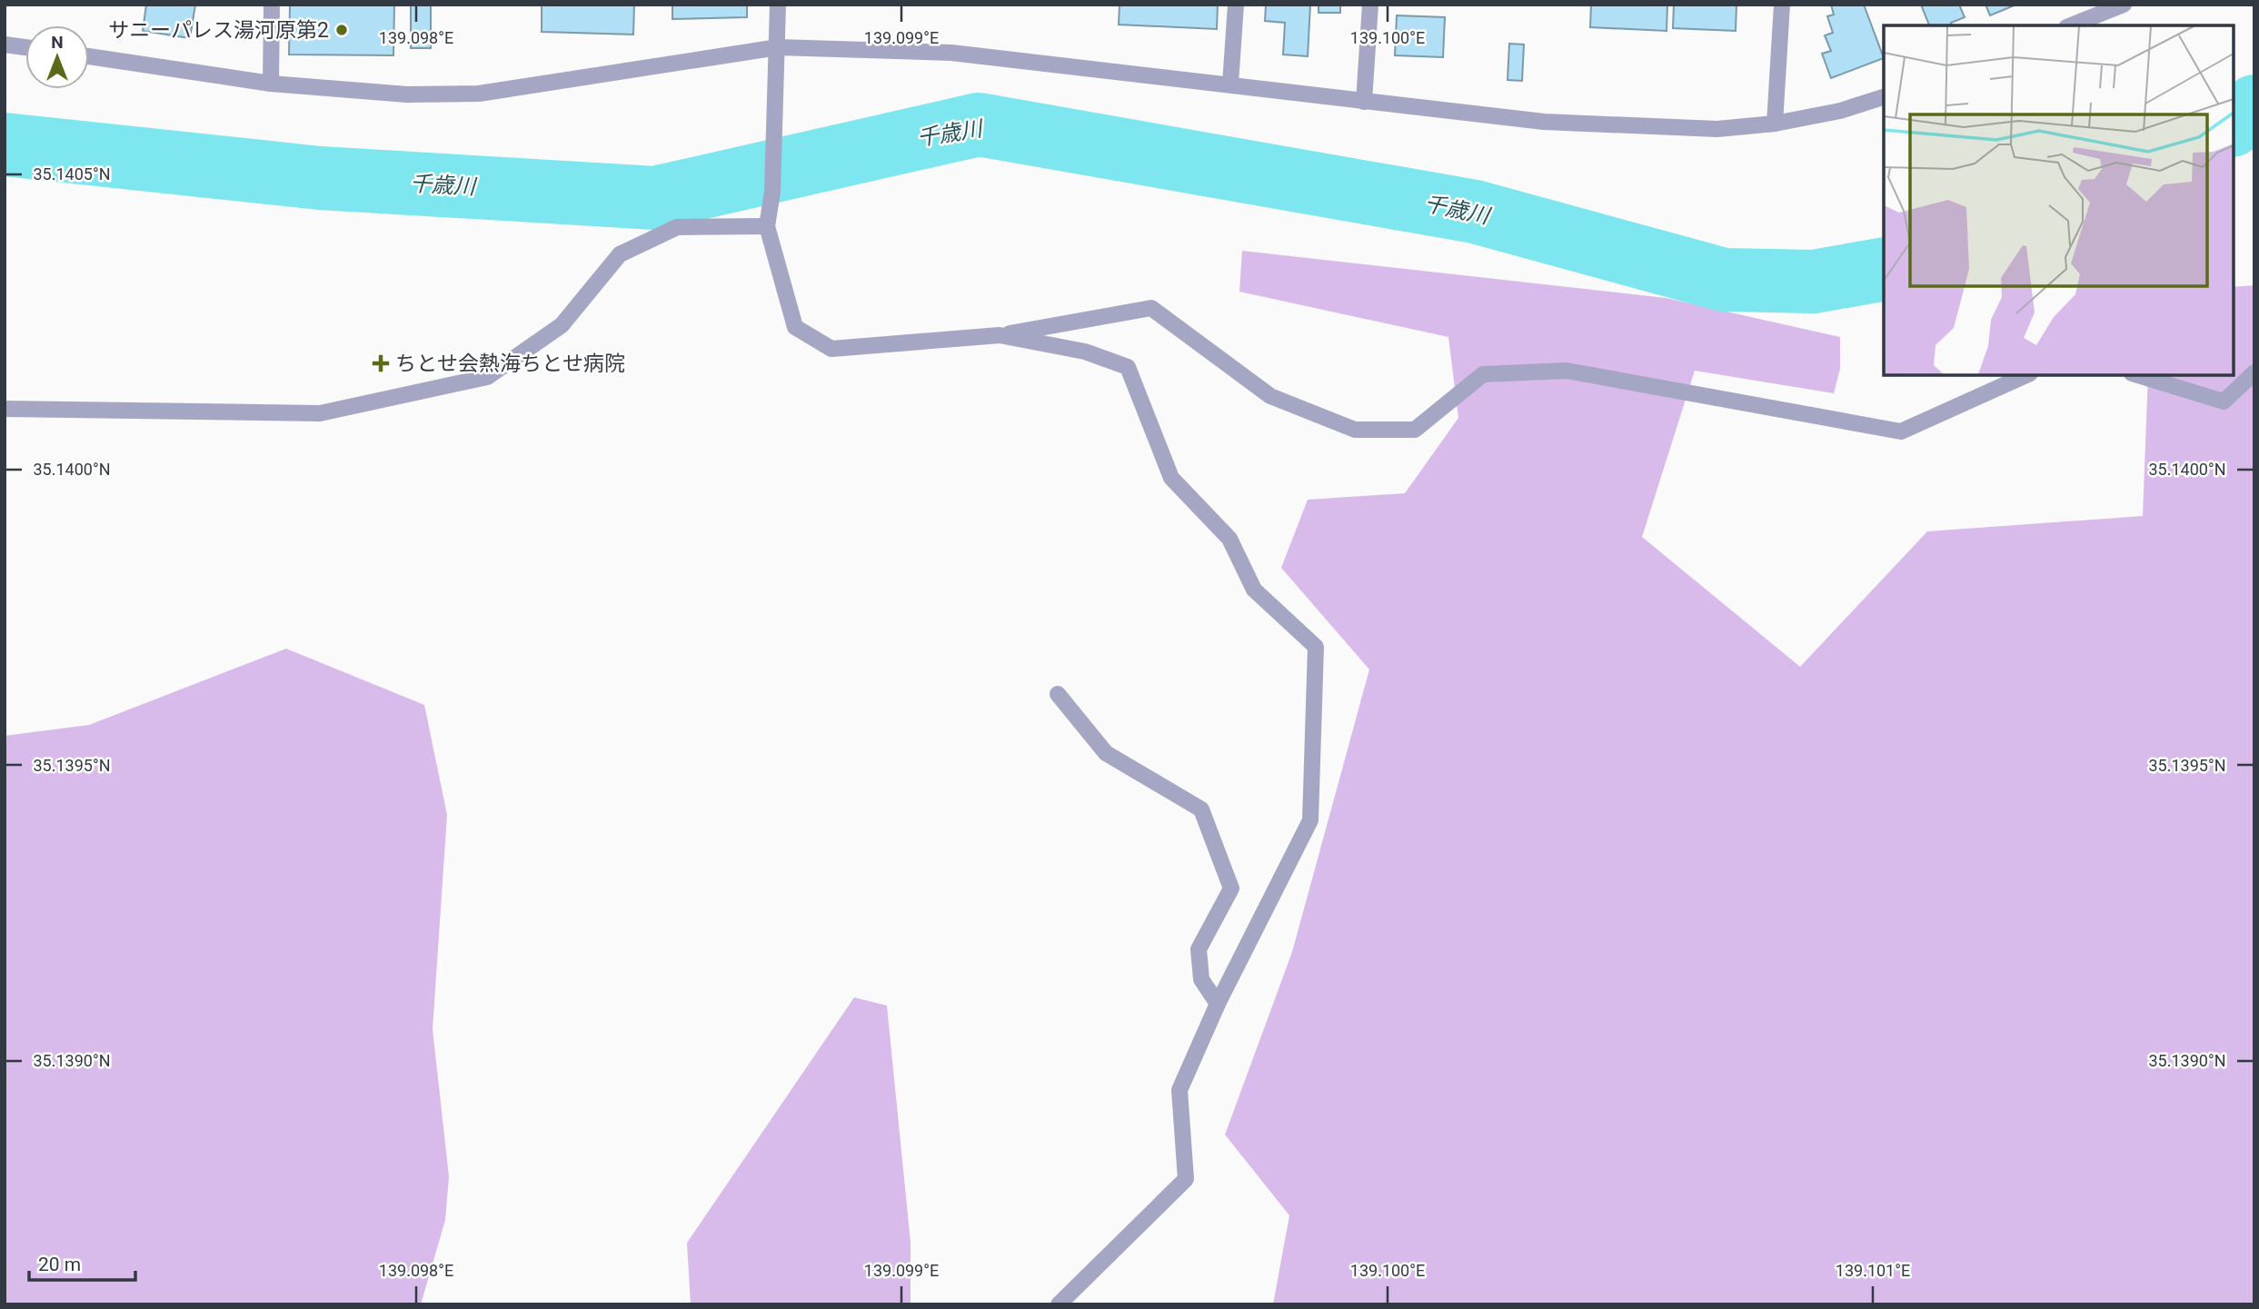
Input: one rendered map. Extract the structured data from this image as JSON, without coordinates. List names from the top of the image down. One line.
{"water":["千歳川"],"places":{"other":["サニーパレス湯河原第2"],"health":["ちとせ会熱海ちとせ病院"]},"scale_bar":"20 m","north":"top","coordinates":["139.098°E","139.099°E","139.100°E","35.1405°N","35.1400°N","35.1395°N","35.1390°N","139.101°E"]}
